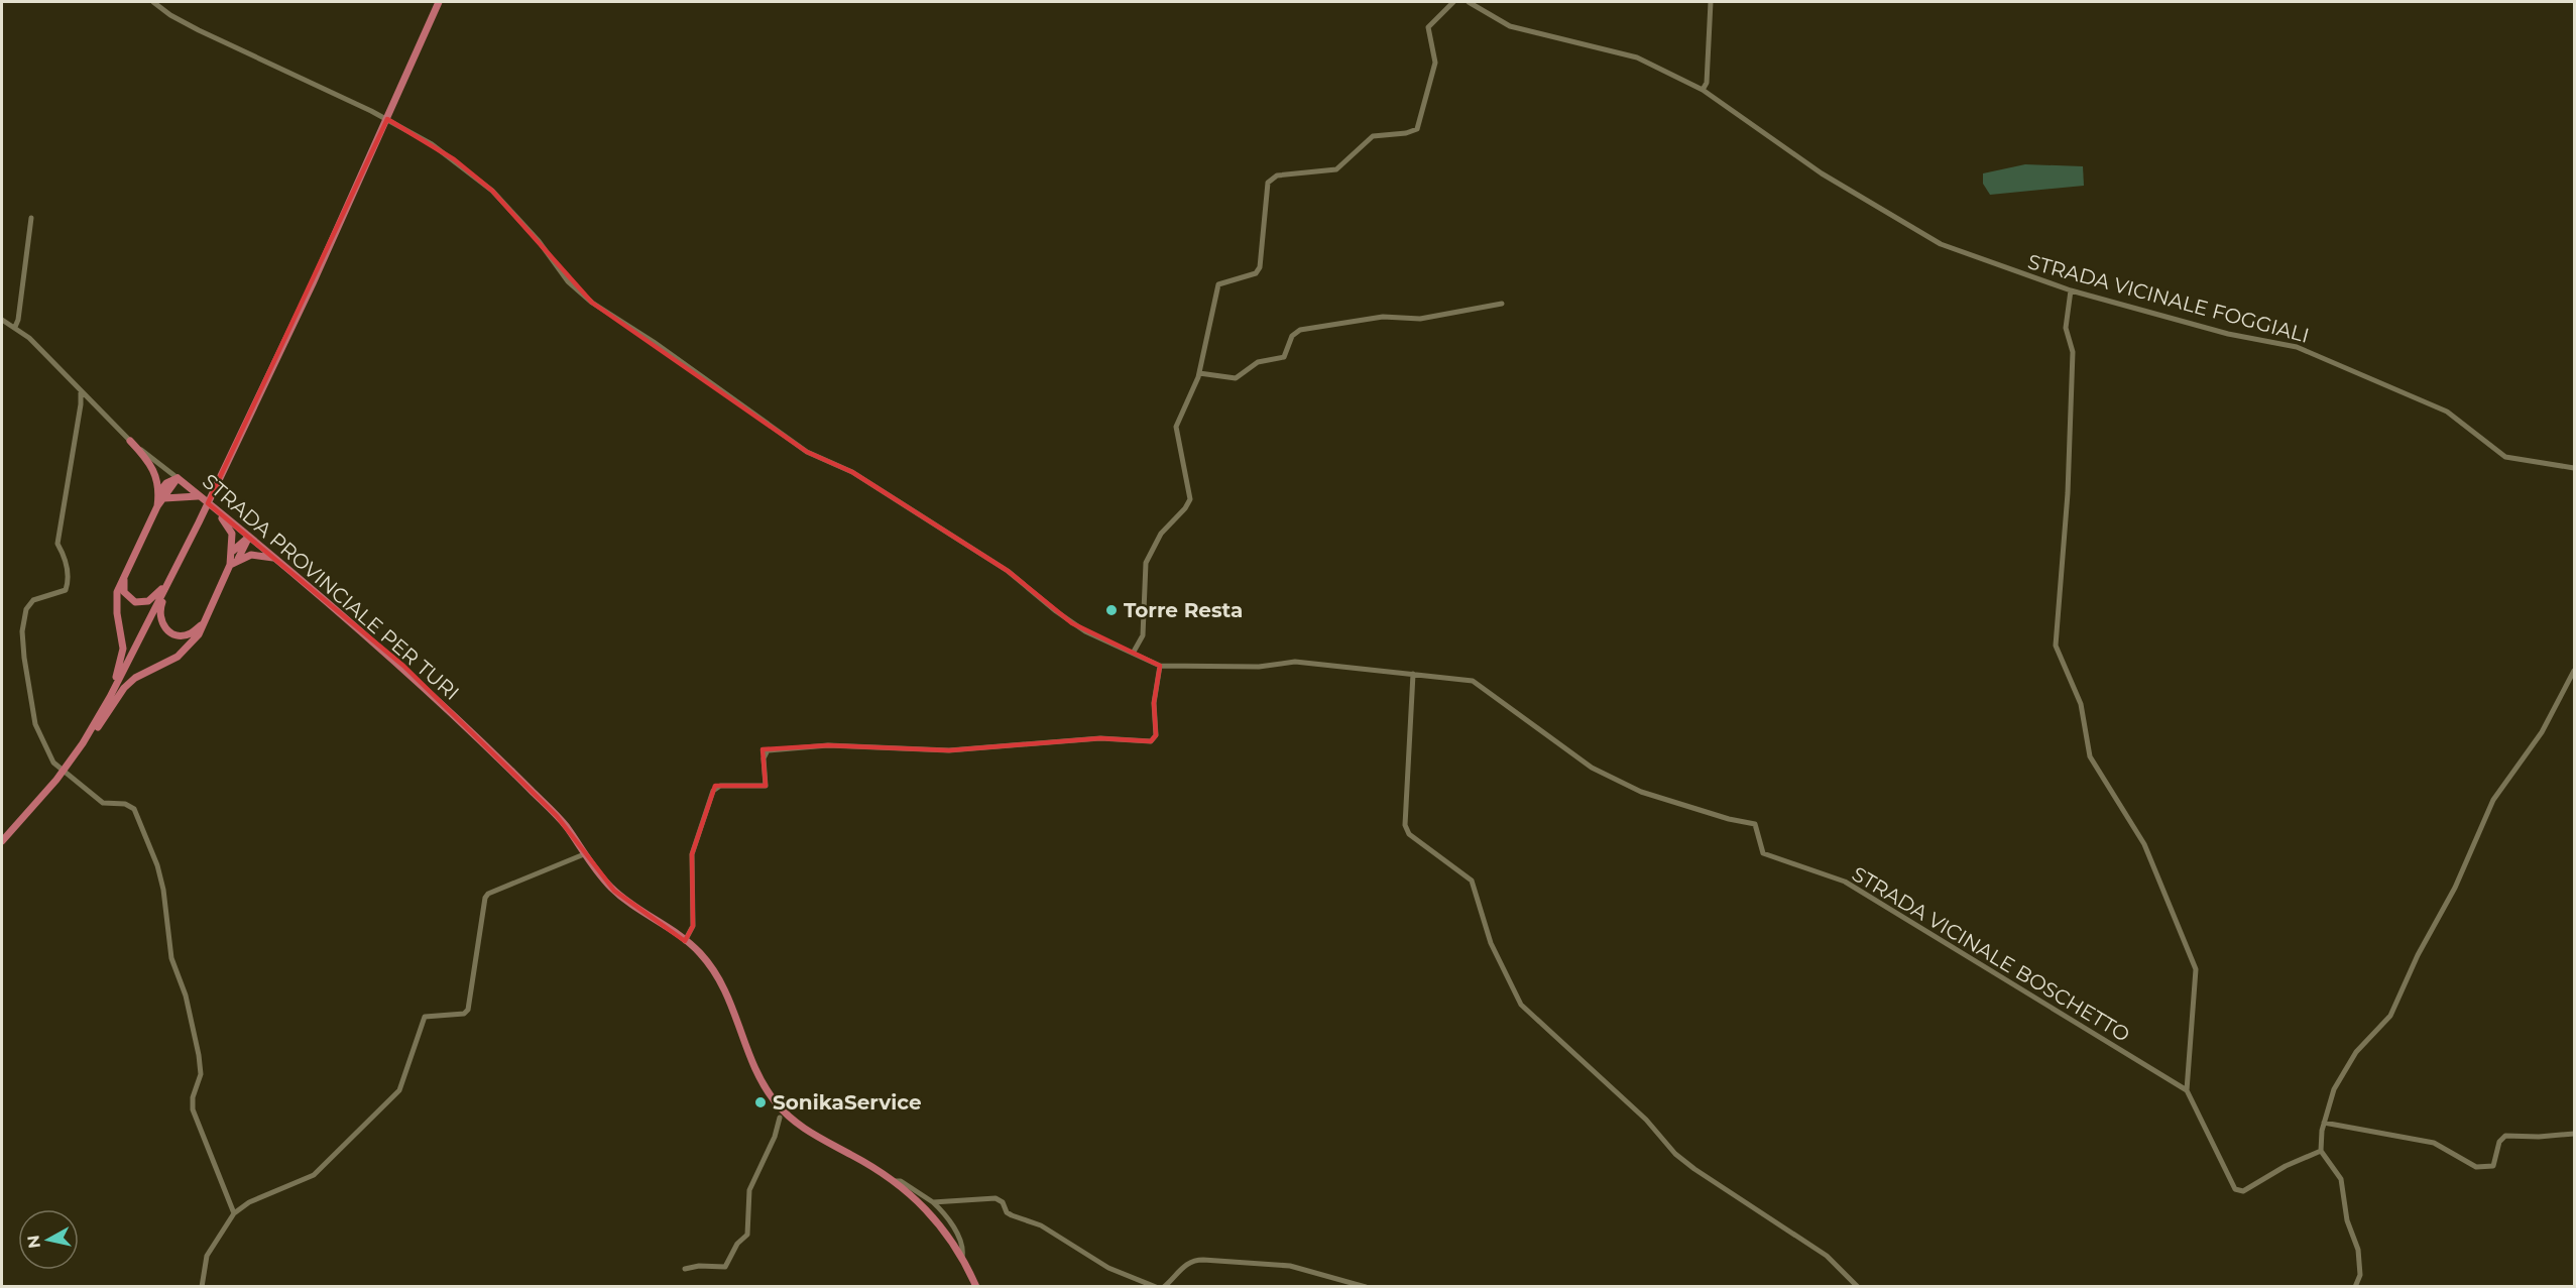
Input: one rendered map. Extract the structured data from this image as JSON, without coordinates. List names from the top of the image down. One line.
{"streets":{"main road":["STRADA PROVINCIALE PER TURI"],"street":["STRADA VICINALE FOGGIALI","STRADA VICINALE BOSCHETTO"]},"places":["Torre Resta","SonikaService"],"north":"left"}
